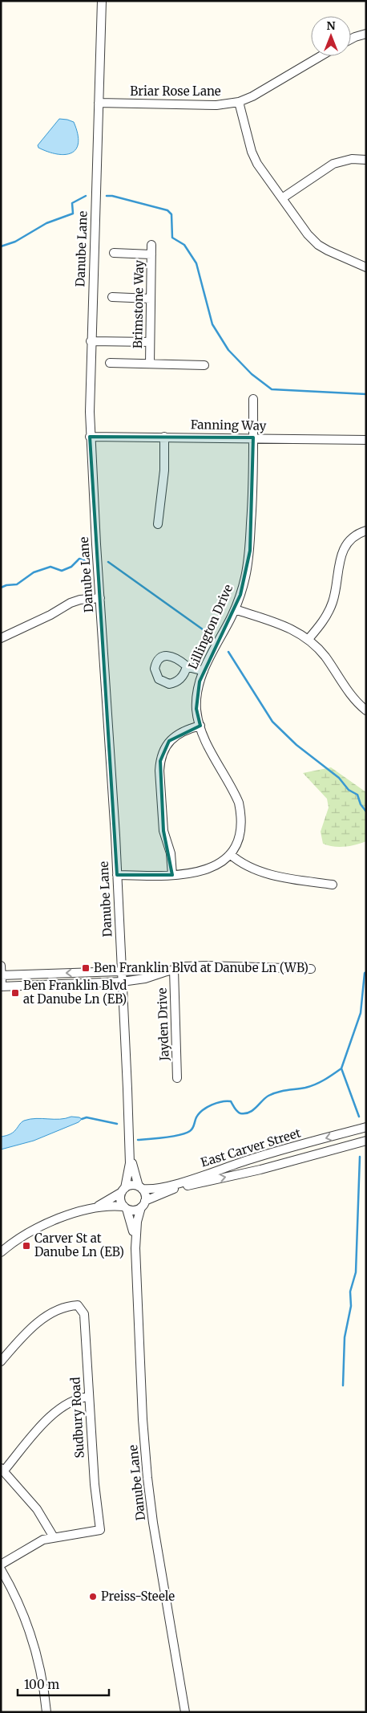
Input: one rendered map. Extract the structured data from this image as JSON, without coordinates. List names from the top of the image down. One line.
{"streets":{"street":["Briar Rose Lane","Danube Lane","Brimstone Way","Fanning Way","Lillington Drive","Jayden Drive","East Carver Street","Sudbury Road"]},"crossings":[["Briar Rose Lane","Danube Lane"],["Danube Lane","Fanning Way"],["Danube Lane","Lillington Drive"],["Danube Lane","East Carver Street"],["Fanning Way","Lillington Drive"]],"places":{"transit":["Ben Franklin Blvd at Danube Ln (WB)","Ben Franklin Blvd at Danube Ln (EB)","Carver St at Danube Ln (EB)"],"other":["Preiss-Steele"]},"scale_bar":"100 m","north":"top"}
